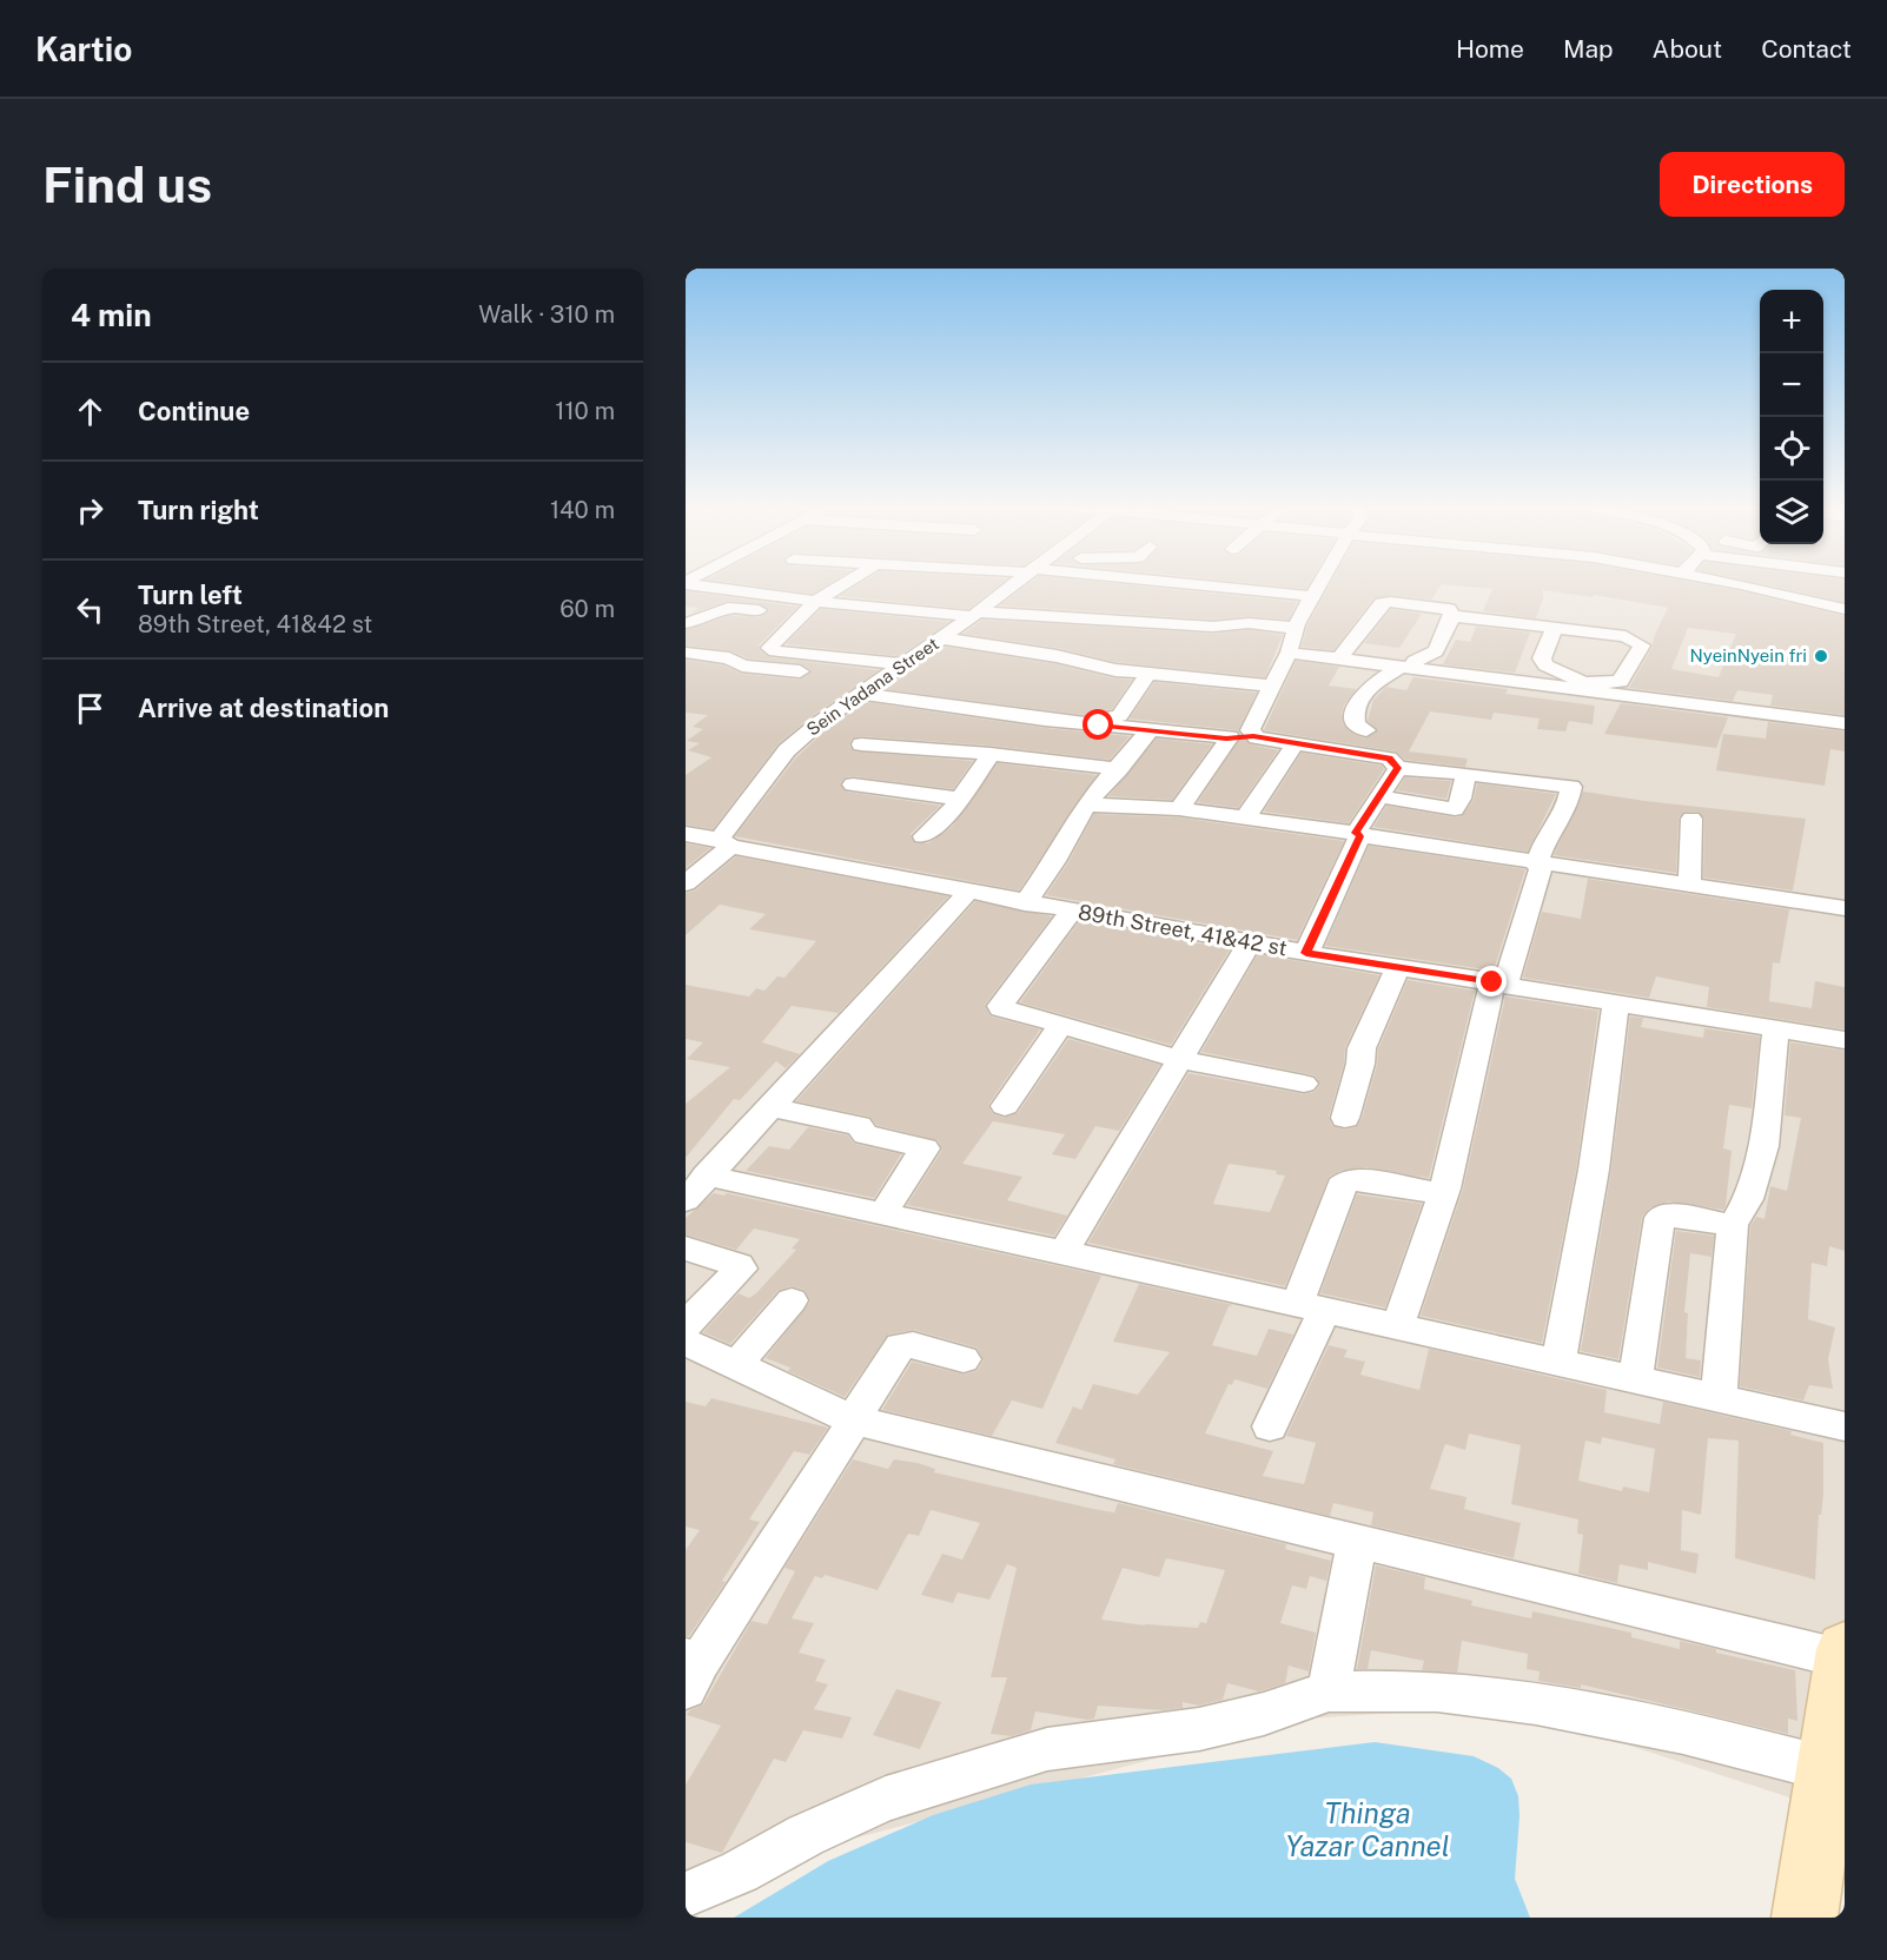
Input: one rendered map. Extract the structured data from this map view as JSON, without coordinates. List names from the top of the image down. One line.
{"streets":{"street":["Sein Yadana Street","89th Street, 41&42 st"]},"crossings":[["Sein Yadana Street","89th Street, 41&42 st"]],"water":["Thinga Yazar Cannel"],"places":["NyeinNyein fri"],"page":{"header":"Kartio","nav":["Home","Map","About","Contact"],"buttons":"Directions","title":"Find us","heading":["4 min","Walk · 310 m"],"map_buttons":["+","−"],"list":[["Continue","110 m"],["Turn right","140 m"],["Turn left","89th Street, 41&42 st","60 m"],"Arrive at destination"]}}
